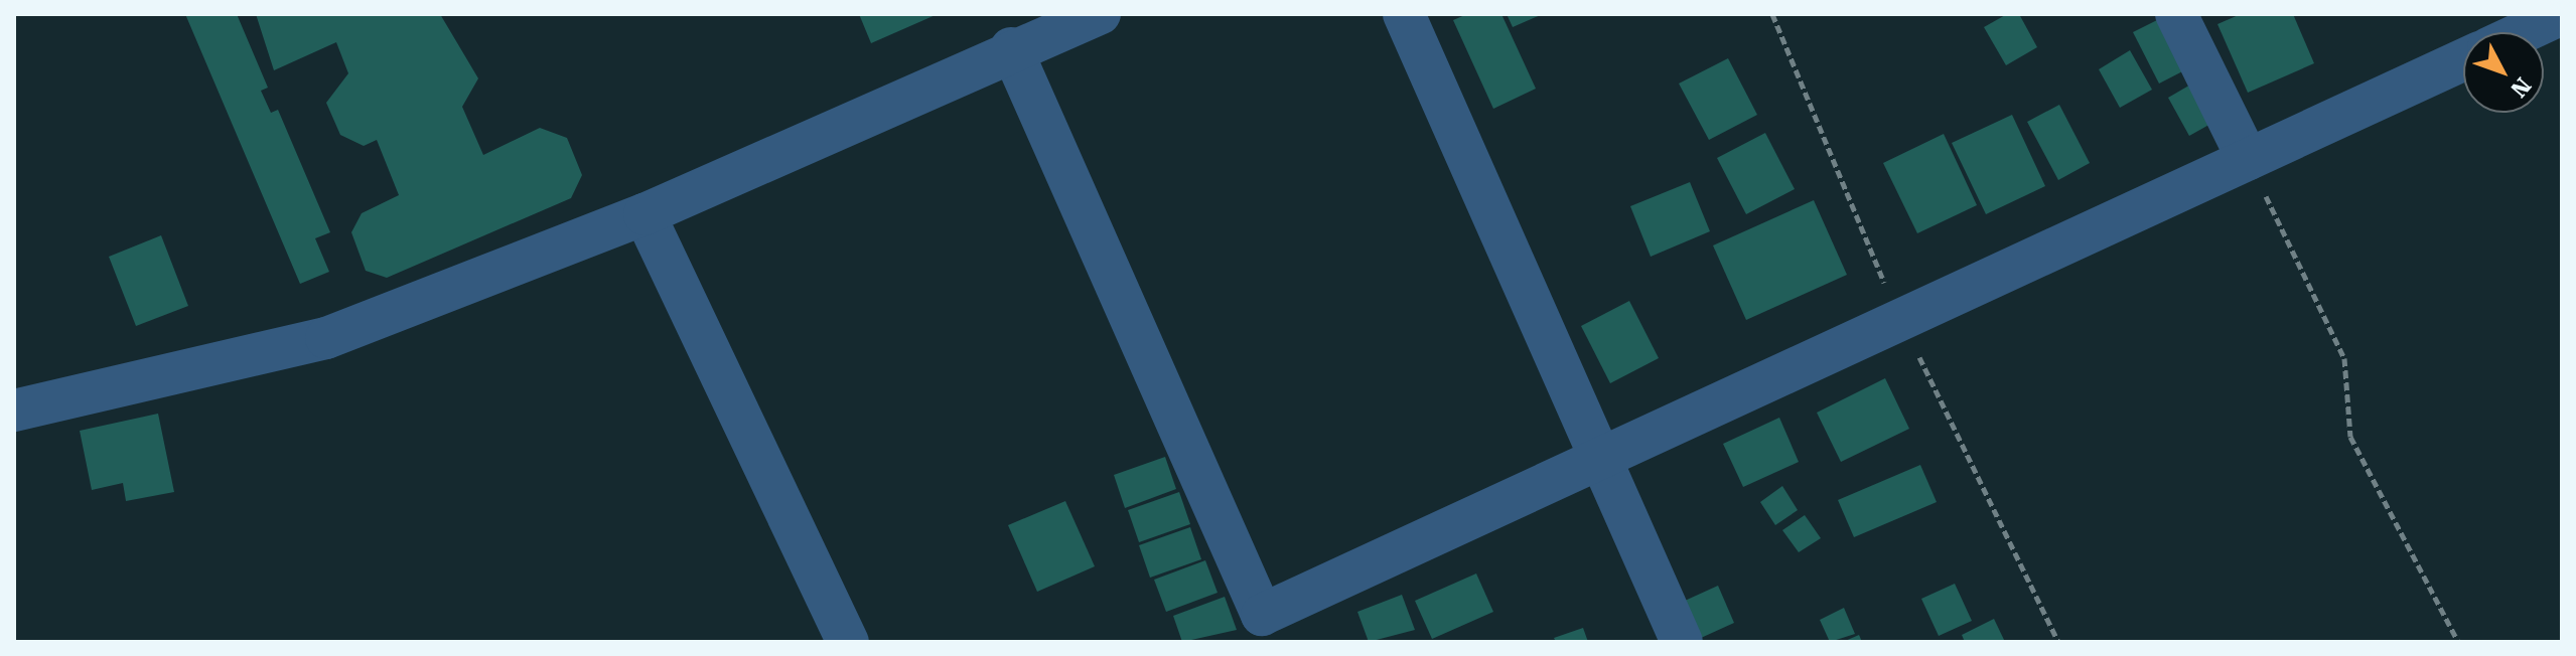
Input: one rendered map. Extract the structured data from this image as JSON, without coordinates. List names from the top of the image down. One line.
{"north":"bottom right"}
